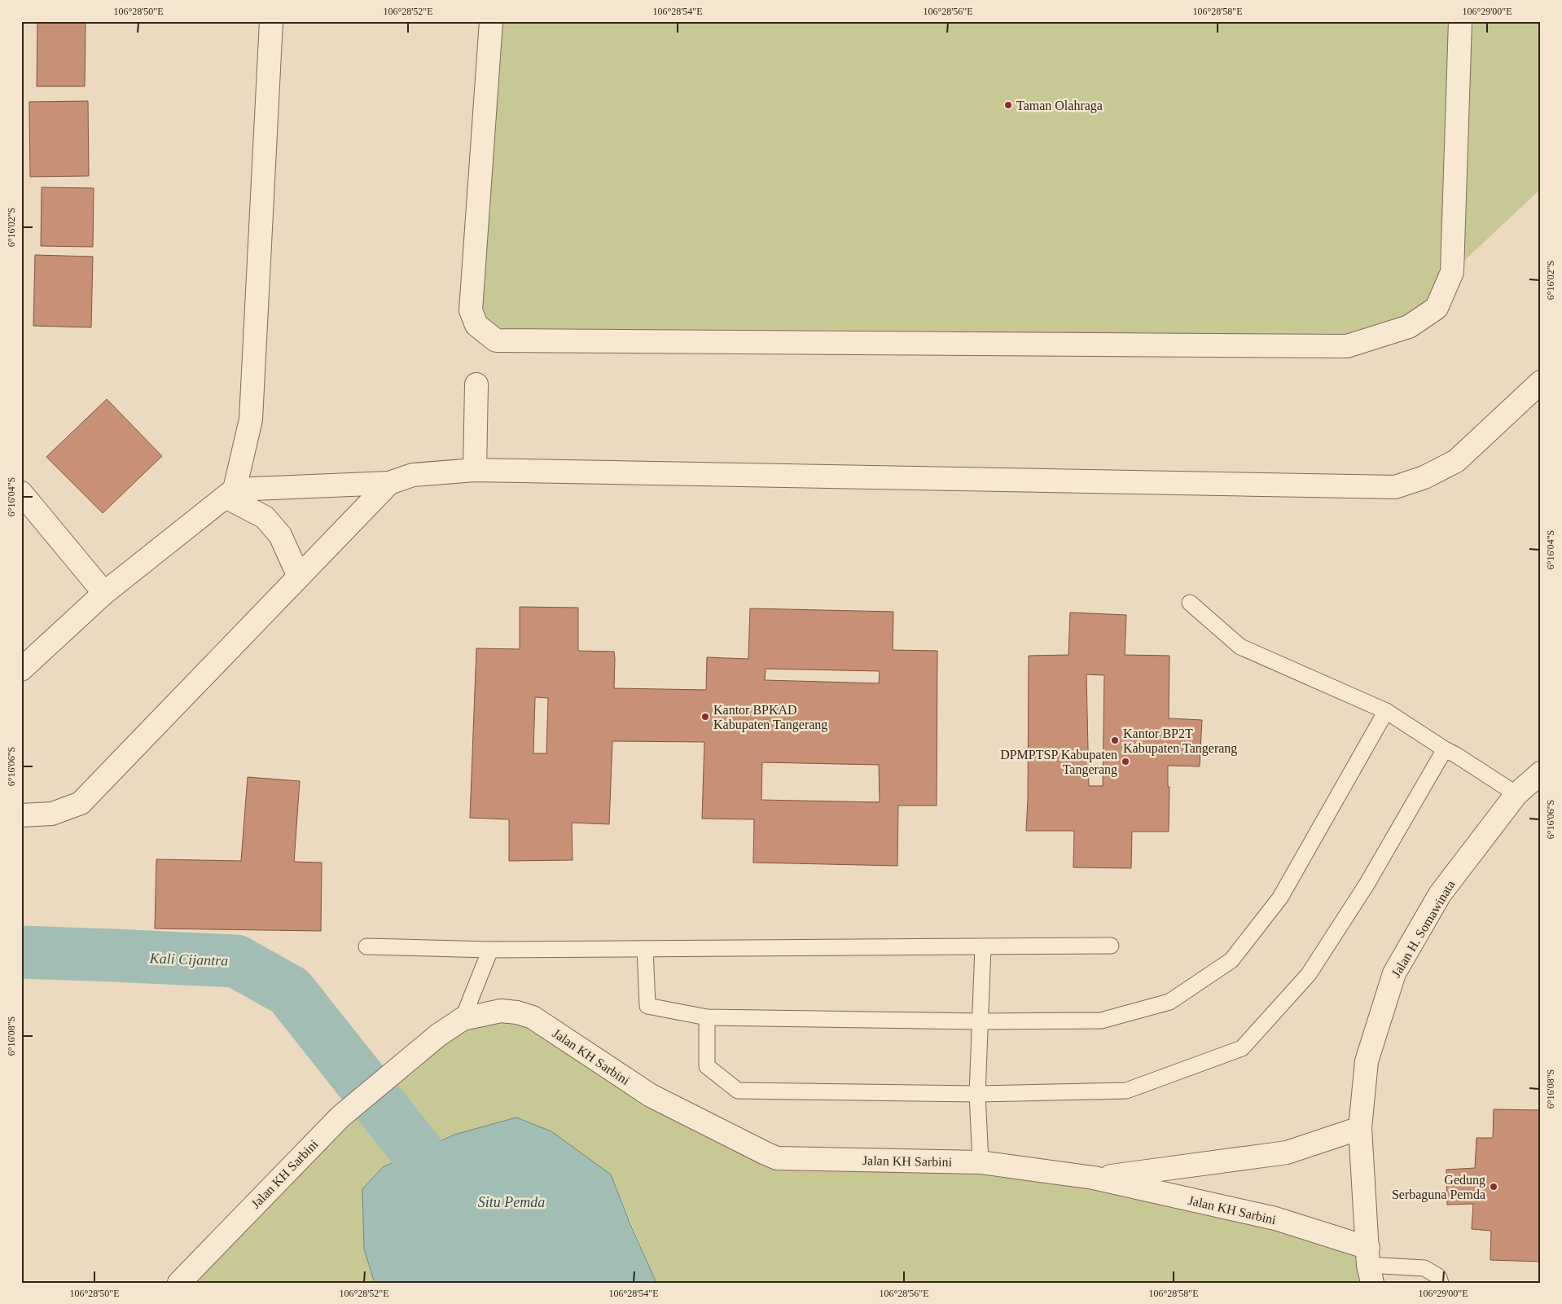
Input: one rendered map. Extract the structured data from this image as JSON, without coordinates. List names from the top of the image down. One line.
{"streets":{"street":["Jalan H. Somawinata","Jalan KH Sarbini"]},"crossings":[["Jalan H. Somawinata","Jalan KH Sarbini"]],"water":["Kali Cijantra","Situ Pemda"],"places":["Taman Olahraga","Kantor BPKAD Kabupaten Tangerang","Kantor BP2T Kabupaten Tangerang","DPMPTSP Kabupaten Tangerang","Gedung Serbaguna Pemda"],"coordinates":["106°28'50\"E","106°28'52\"E","106°28'54\"E","106°28'56\"E","106°28'58\"E","106°29'00\"E","6°16'02\"S","6°16'04\"S","6°16'06\"S","6°16'08\"S"]}
